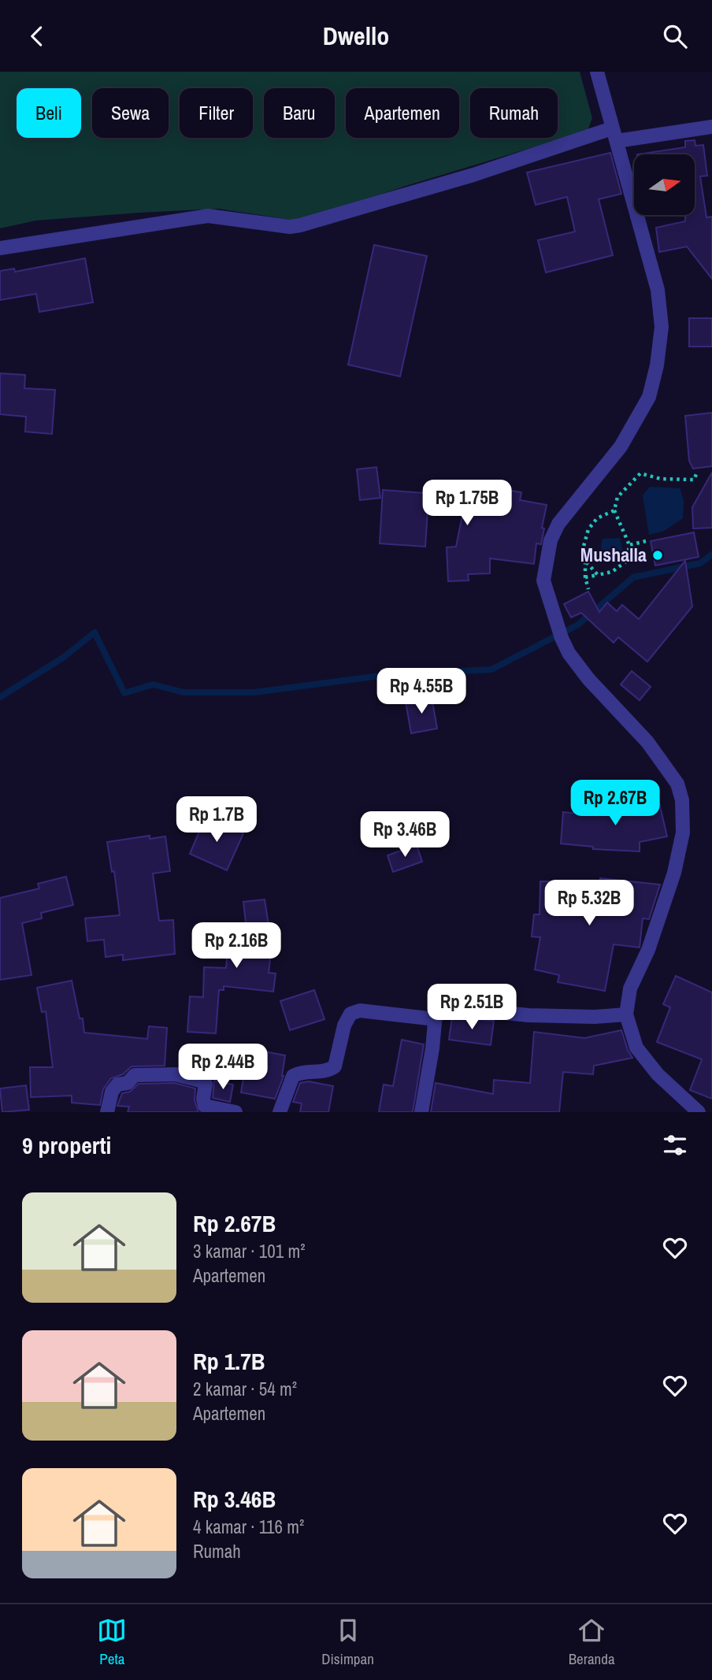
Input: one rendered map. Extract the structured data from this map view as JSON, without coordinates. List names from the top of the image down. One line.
{"places":["Mushalla"],"north":"right","page":{"header":"Dwello","chip":["Beli","Sewa","Filter","Baru","Apartemen","Rumah"],"price":["Rp 1.75B","Rp 4.55B","Rp 2.67B","Rp 1.7B","Rp 3.46B","Rp 5.32B","Rp 2.16B","Rp 2.51B","Rp 2.44B"],"heading":"9 properti","list":[{"name":"Rp 2.67B","note":"3 kamar · 101 m² · Apartemen"},{"name":"Rp 1.7B","note":"2 kamar · 54 m² · Apartemen"},{"name":"Rp 3.46B","note":"4 kamar · 116 m² · Rumah"}],"tabs":["Peta","Disimpan","Beranda"]}}
